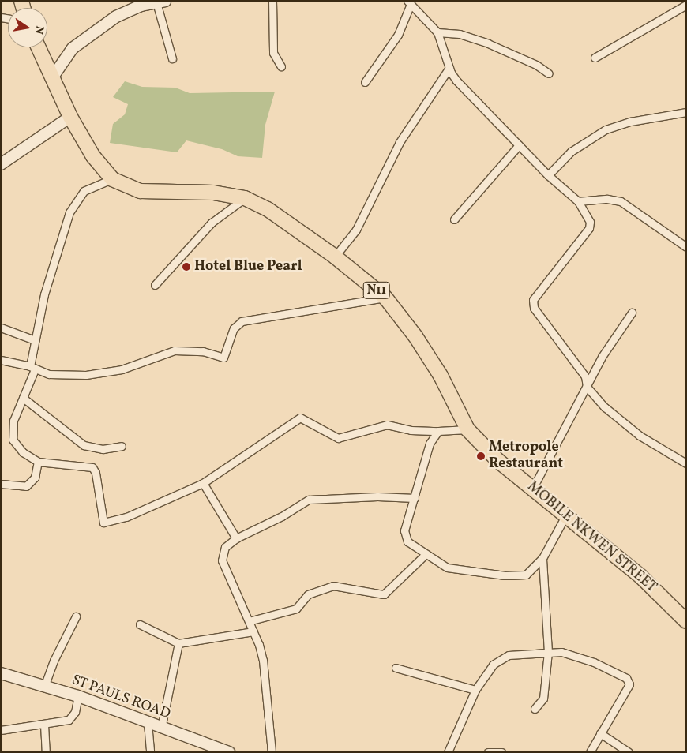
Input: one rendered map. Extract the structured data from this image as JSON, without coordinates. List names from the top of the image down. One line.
{"streets":{"highway":["N11","MOBILE NKWEN STREET"],"street":["ST PAULS ROAD"]},"places":["Hotel Blue Pearl","Metropole Restaurant"],"north":"right"}
